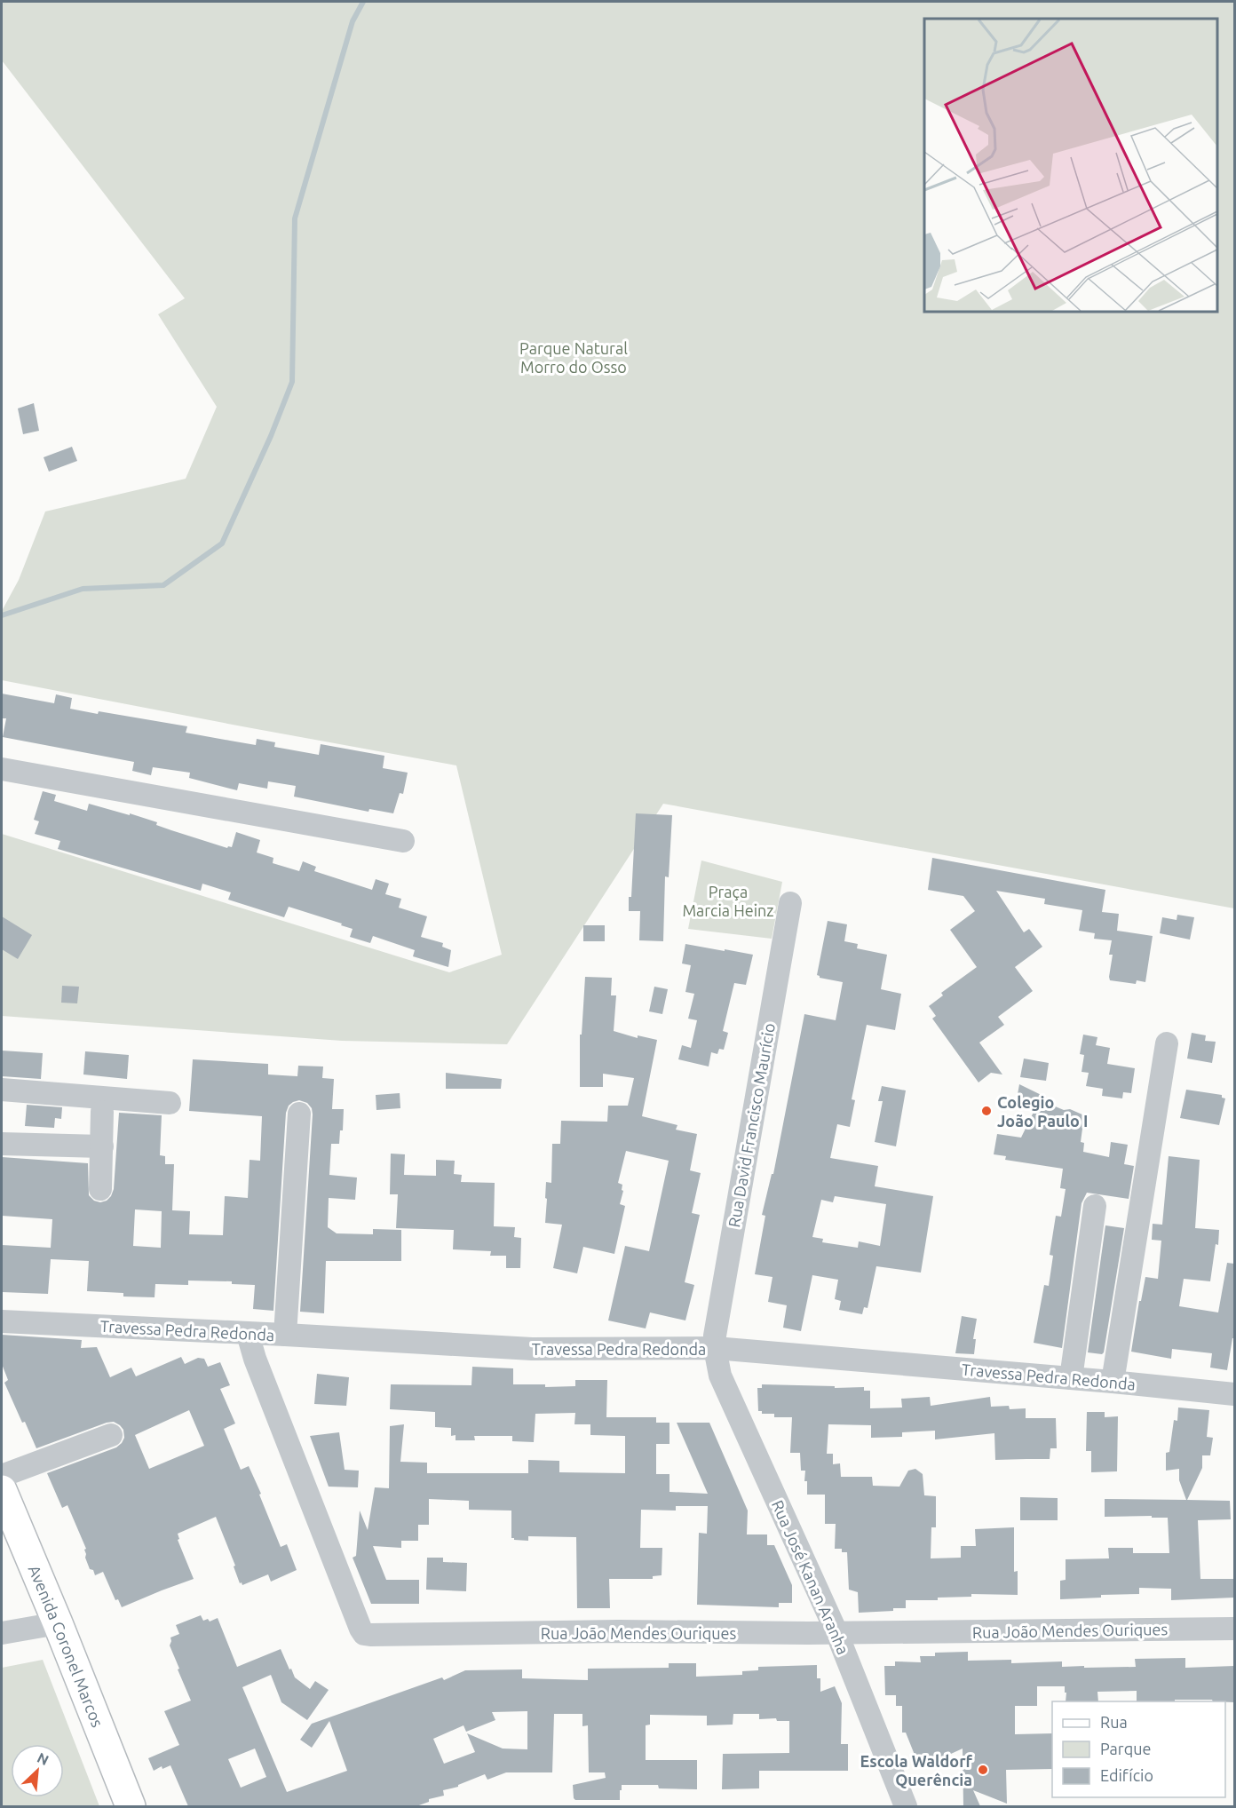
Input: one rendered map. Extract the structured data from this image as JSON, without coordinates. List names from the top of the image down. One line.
{"streets":{"main road":["Avenida Coronel Marcos"],"street":["Rua David Francisco Maurício","Travessa Pedra Redonda","Rua José Kanan Aranha","Rua João Mendes Ouriques"]},"crossings":[["Rua David Francisco Maurício","Travessa Pedra Redonda"],["Rua David Francisco Maurício","Rua José Kanan Aranha"],["Travessa Pedra Redonda","Rua José Kanan Aranha"],["Travessa Pedra Redonda","Rua João Mendes Ouriques"],["Rua José Kanan Aranha","Rua João Mendes Ouriques"]],"parks":["Parque Natural Morro do Osso","Praça Marcia Heinz"],"places":["Colegio João Paulo I","Escola Waldorf Querência"],"legend":["Rua","Parque","Edifício"],"north":"top right"}
